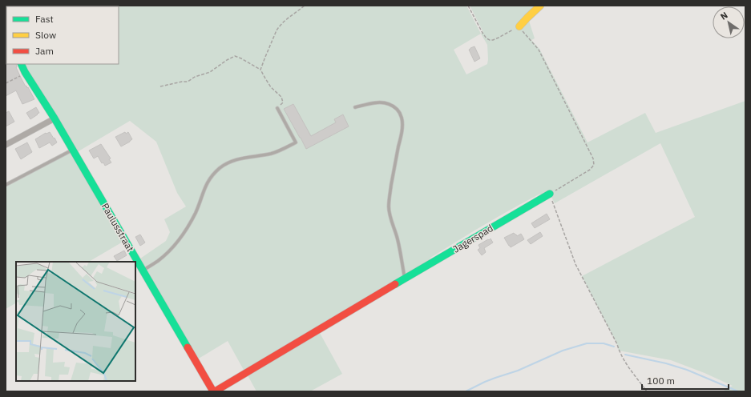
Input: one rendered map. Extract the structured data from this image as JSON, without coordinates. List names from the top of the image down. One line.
{"streets":{"street":["Paulusstraat","Jagerspad"]},"crossings":[["Paulusstraat","Jagerspad"]],"legend":["Fast","Slow","Jam"],"scale_bar":"100 m","north":"top left"}
